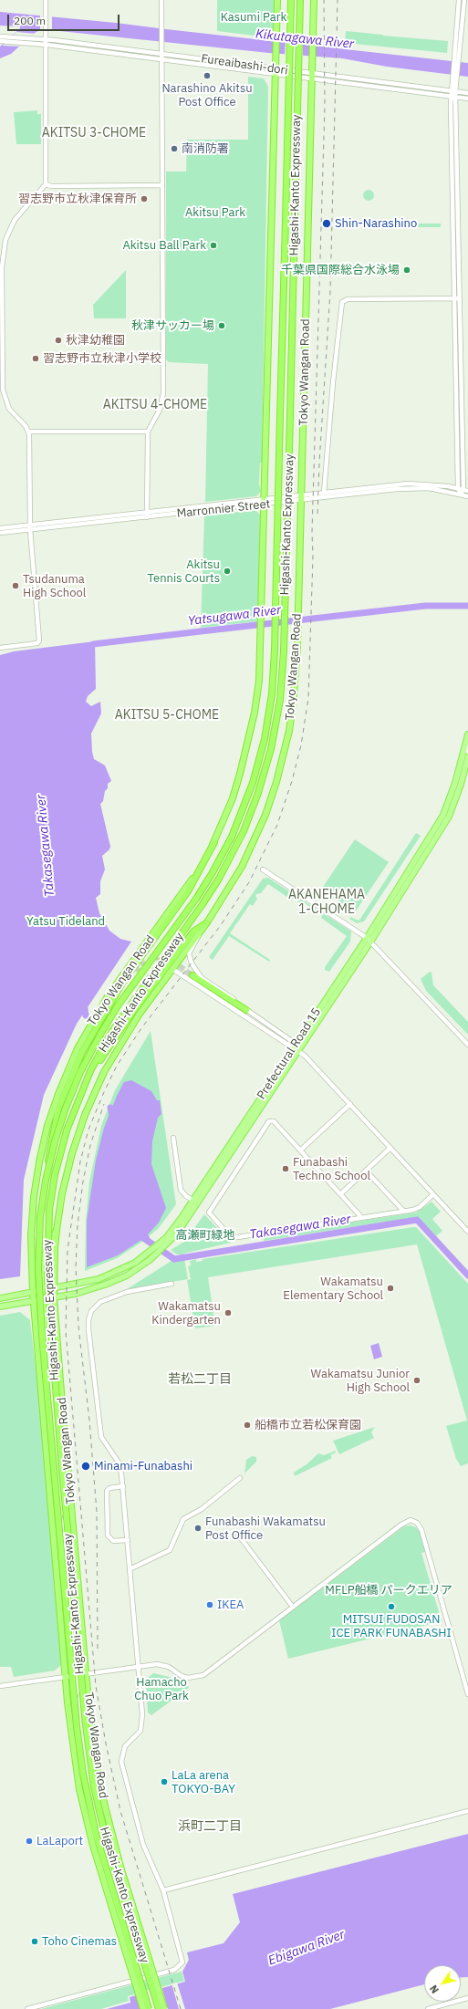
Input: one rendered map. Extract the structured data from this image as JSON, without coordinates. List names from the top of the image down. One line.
{"streets":{"highway":["Higashi-Kanto Expressway","Tokyo Wangan Road"],"main road":["Prefectural Road 15"],"street":["Fureaibashi-dori","Marronnier Street"]},"crossings":[["Fureaibashi-dori","Tokyo Wangan Road"],["Tokyo Wangan Road","Marronnier Street"],["Tokyo Wangan Road","Prefectural Road 15"]],"districts":["AKITSU 3-CHOME","AKITSU 4-CHOME","AKITSU 5-CHOME","AKANEHAMA 1-CHOME","若松二丁目","浜町二丁目"],"water":["Kikutagawa River","Yatsugawa River","Takasegawa River","Ebigawa River"],"parks":["Kasumi Park","Akitsu Park","Yatsu Tideland","高瀬町緑地","MFLP船橋 パークエリア","Hamacho Chuo Park"],"places":["Narashino Akitsu Post Office","南消防署","習志野市立秋津保育所","Shin-Narashino","Akitsu Ball Park","千葉県国際総合水泳場","秋津サッカー場","秋津幼稚園","習志野市立秋津小学校","Akitsu Tennis Courts","Tsudanuma High School","Funabashi Techno School","Wakamatsu Elementary School","Wakamatsu Kindergarten","Wakamatsu Junior High School","船橋市立若松保育園","Minami-Funabashi","Funabashi Wakamatsu Post Office","IKEA","MITSUI FUDOSAN ICE PARK FUNABASHI","LaLa arena TOKYO-BAY","LaLaport","Toho Cinemas"],"scale_bar":"200 m","north":"bottom left"}
